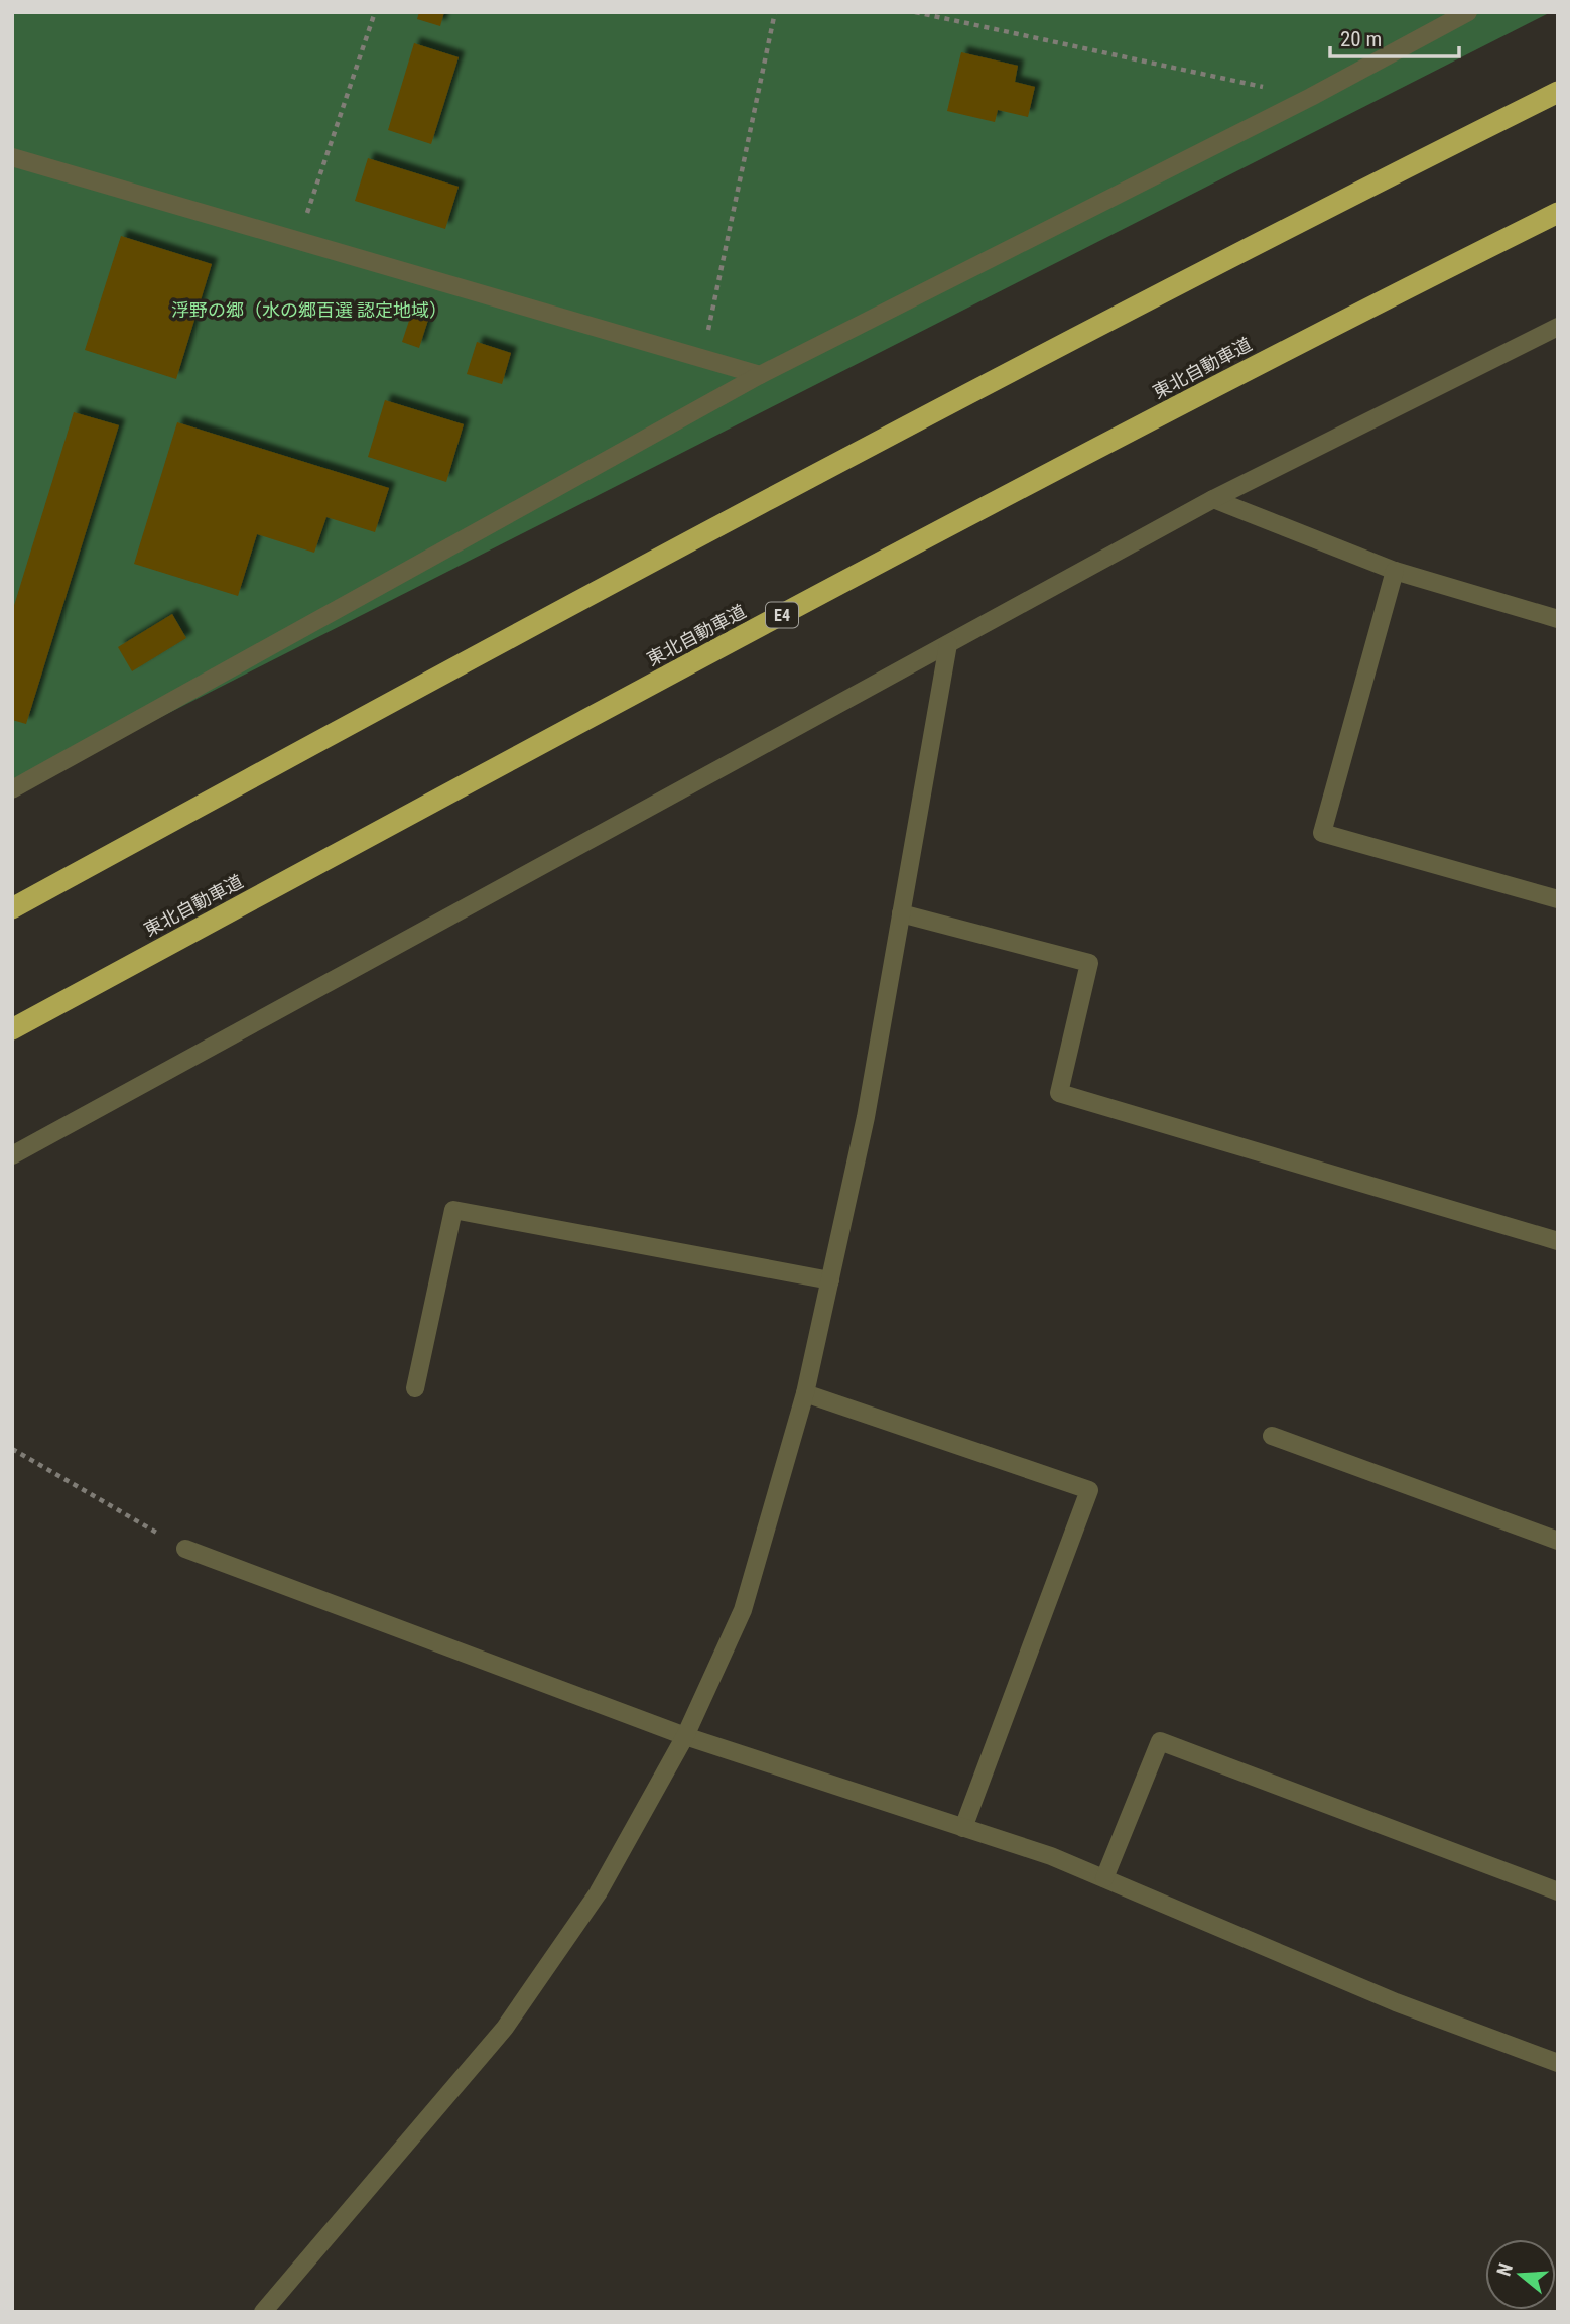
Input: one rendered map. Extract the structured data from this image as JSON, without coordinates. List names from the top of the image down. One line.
{"streets":{"highway":["東北自動車道","E4"]},"parks":["浮野の郷（水の郷百選 認定地域）"],"scale_bar":"20 m","north":"left"}
